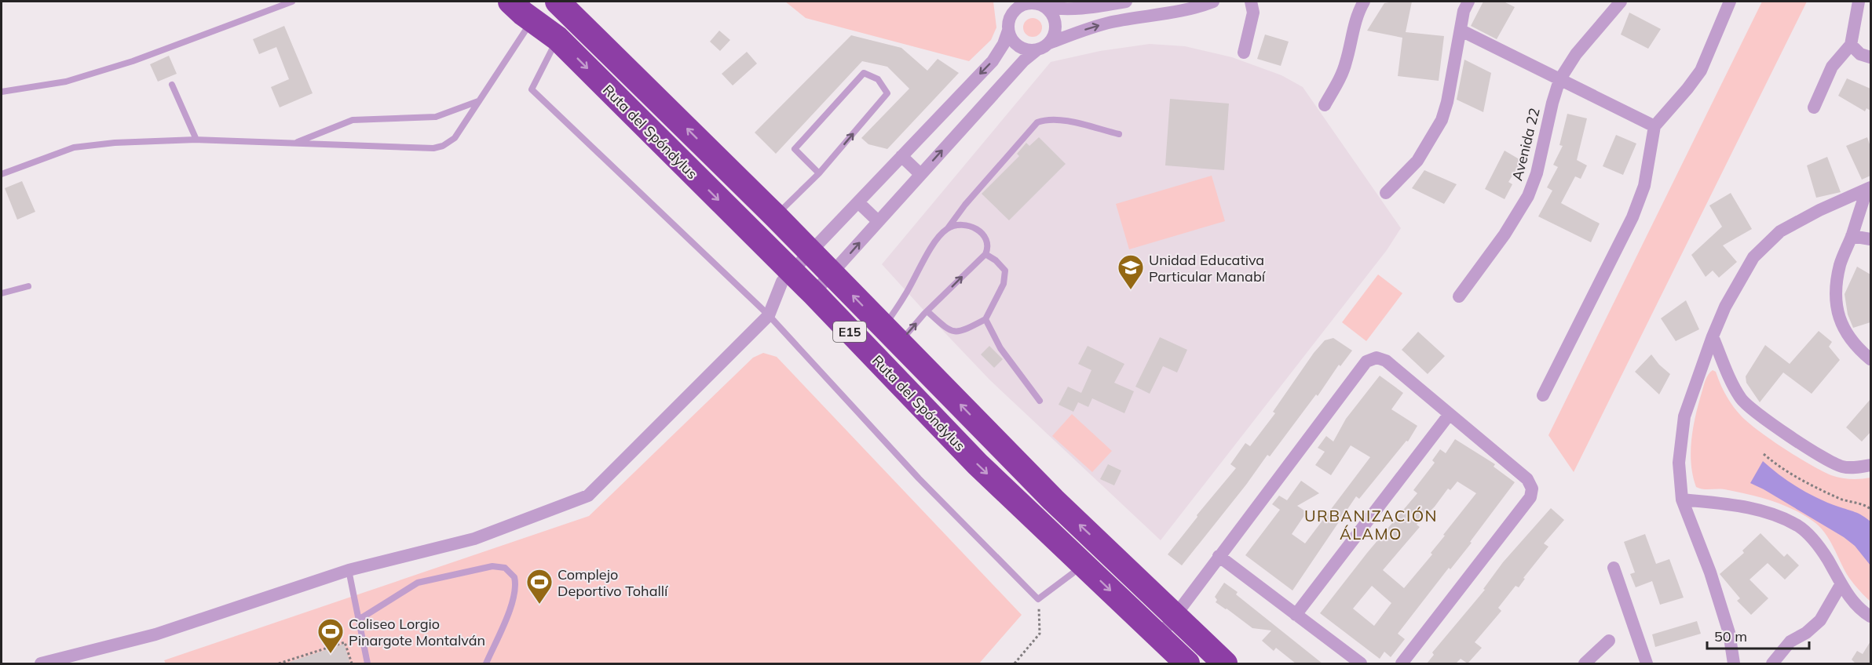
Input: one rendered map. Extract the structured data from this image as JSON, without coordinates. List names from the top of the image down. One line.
{"streets":{"highway":["Ruta del Spóndylus","E15"],"street":["Avenida 22"]},"districts":["URBANIZACIÓN ÁLAMO"],"places":{"school or university":["Unidad Educativa Particular Manabí"],"sports":["Complejo Deportivo Tohallí","Coliseo Lorgio Pinargote Montalván"]},"scale_bar":"50 m"}
